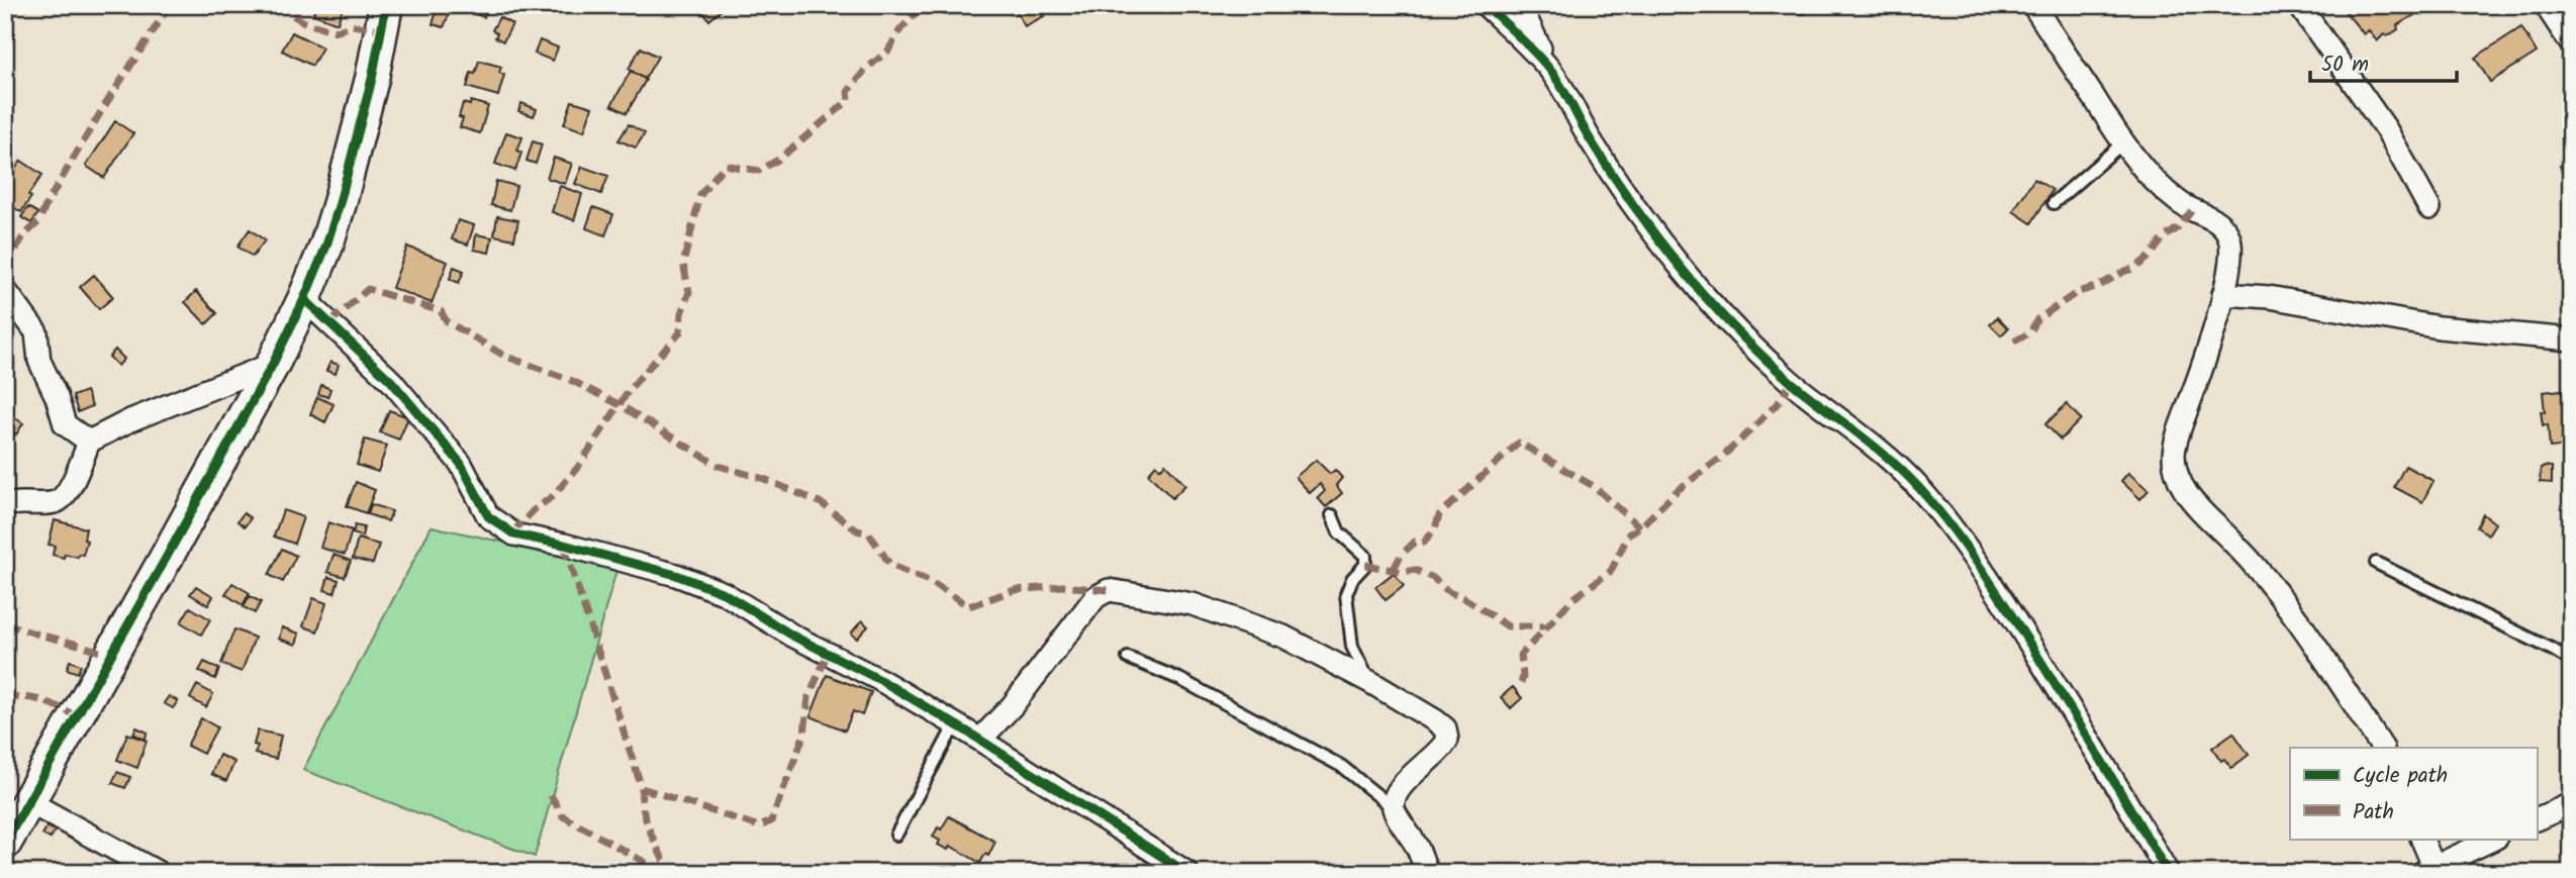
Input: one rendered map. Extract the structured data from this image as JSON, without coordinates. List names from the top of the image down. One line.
{"legend":["Cycle path","Path"],"scale_bar":"50 m"}
